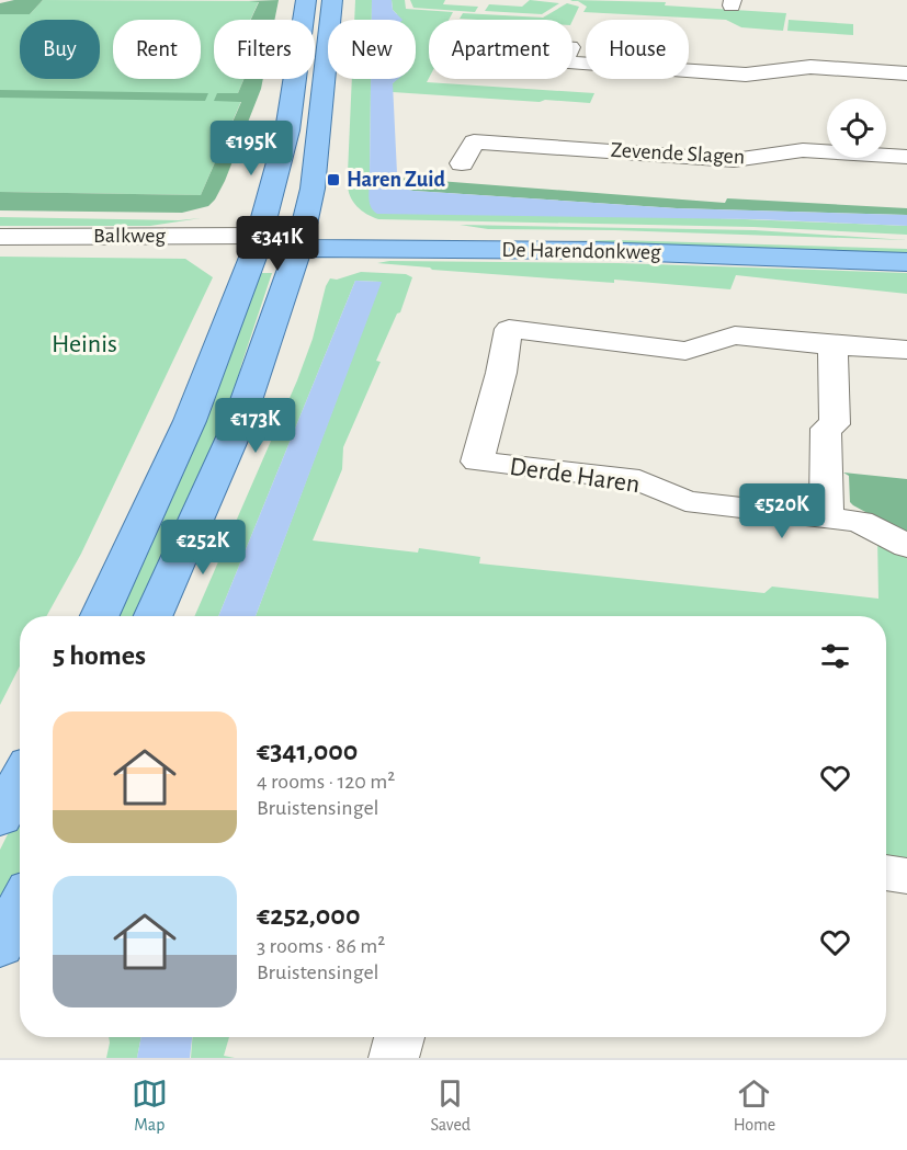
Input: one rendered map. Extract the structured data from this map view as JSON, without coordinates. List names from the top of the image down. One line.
{"streets":{"main road":["De Harendonkweg"],"street":["Zevende Slagen","Balkweg","Derde Haren"]},"crossings":[["Balkweg","De Harendonkweg"]],"parks":["Heinis"],"places":{"transit":["Haren Zuid"]},"page":{"chip":["Buy","Rent","Filters","New","Apartment","House"],"price":["€195K","€341K","€173K","€520K","€252K"],"heading":"5 homes","list":[{"name":"€341,000","note":"4 rooms · 120 m² · Bruistensingel"},{"name":"€252,000","note":"3 rooms · 86 m² · Bruistensingel"}],"tabs":["Map","Saved","Home"]}}
